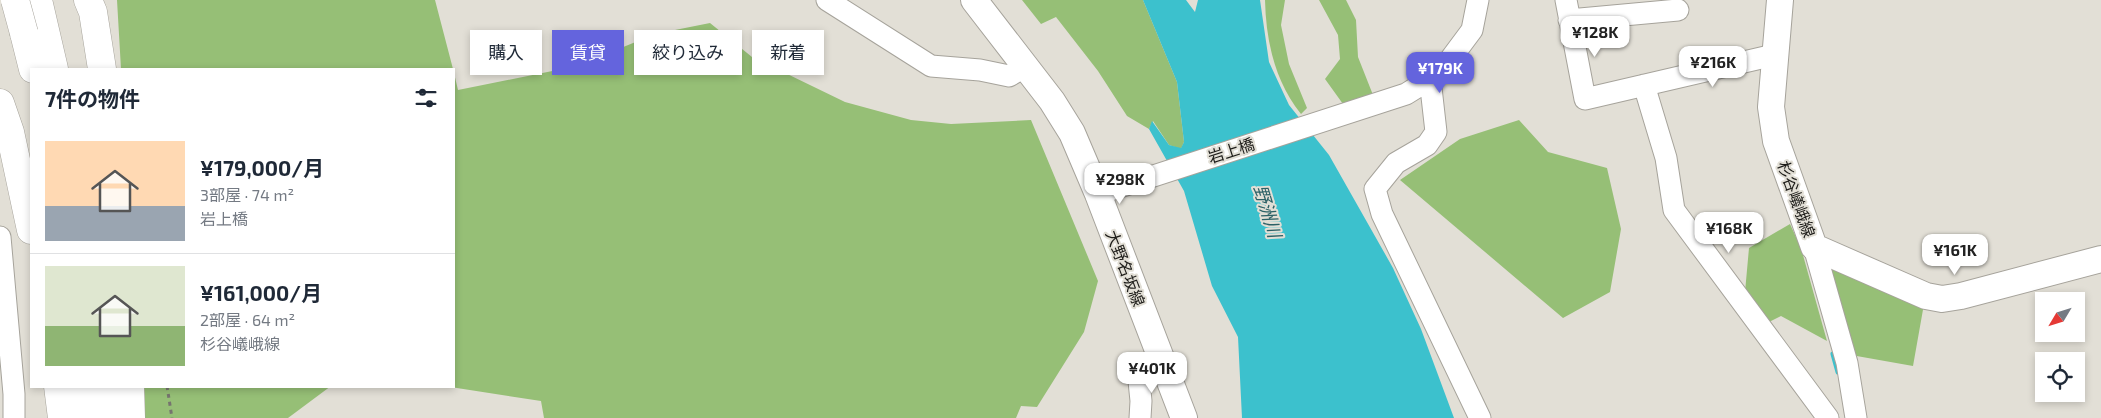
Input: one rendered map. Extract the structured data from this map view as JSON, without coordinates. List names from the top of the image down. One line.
{"streets":{"main road":["杉谷嶬峨線","大野名坂線"],"street":["岩上橋"]},"crossings":[["岩上橋","大野名坂線"]],"water":["野洲川"],"north":"bottom left","page":{"price":["¥128K","¥216K","¥179K","¥298K","¥168K","¥161K","¥401K"],"chip":["購入","賃貸","絞り込み","新着"],"heading":"7件の物件","list":[{"name":"¥179,000/月","note":"3部屋 · 74 m² · 岩上橋"},{"name":"¥161,000/月","note":"2部屋 · 64 m² · 杉谷嶬峨線"}]}}
